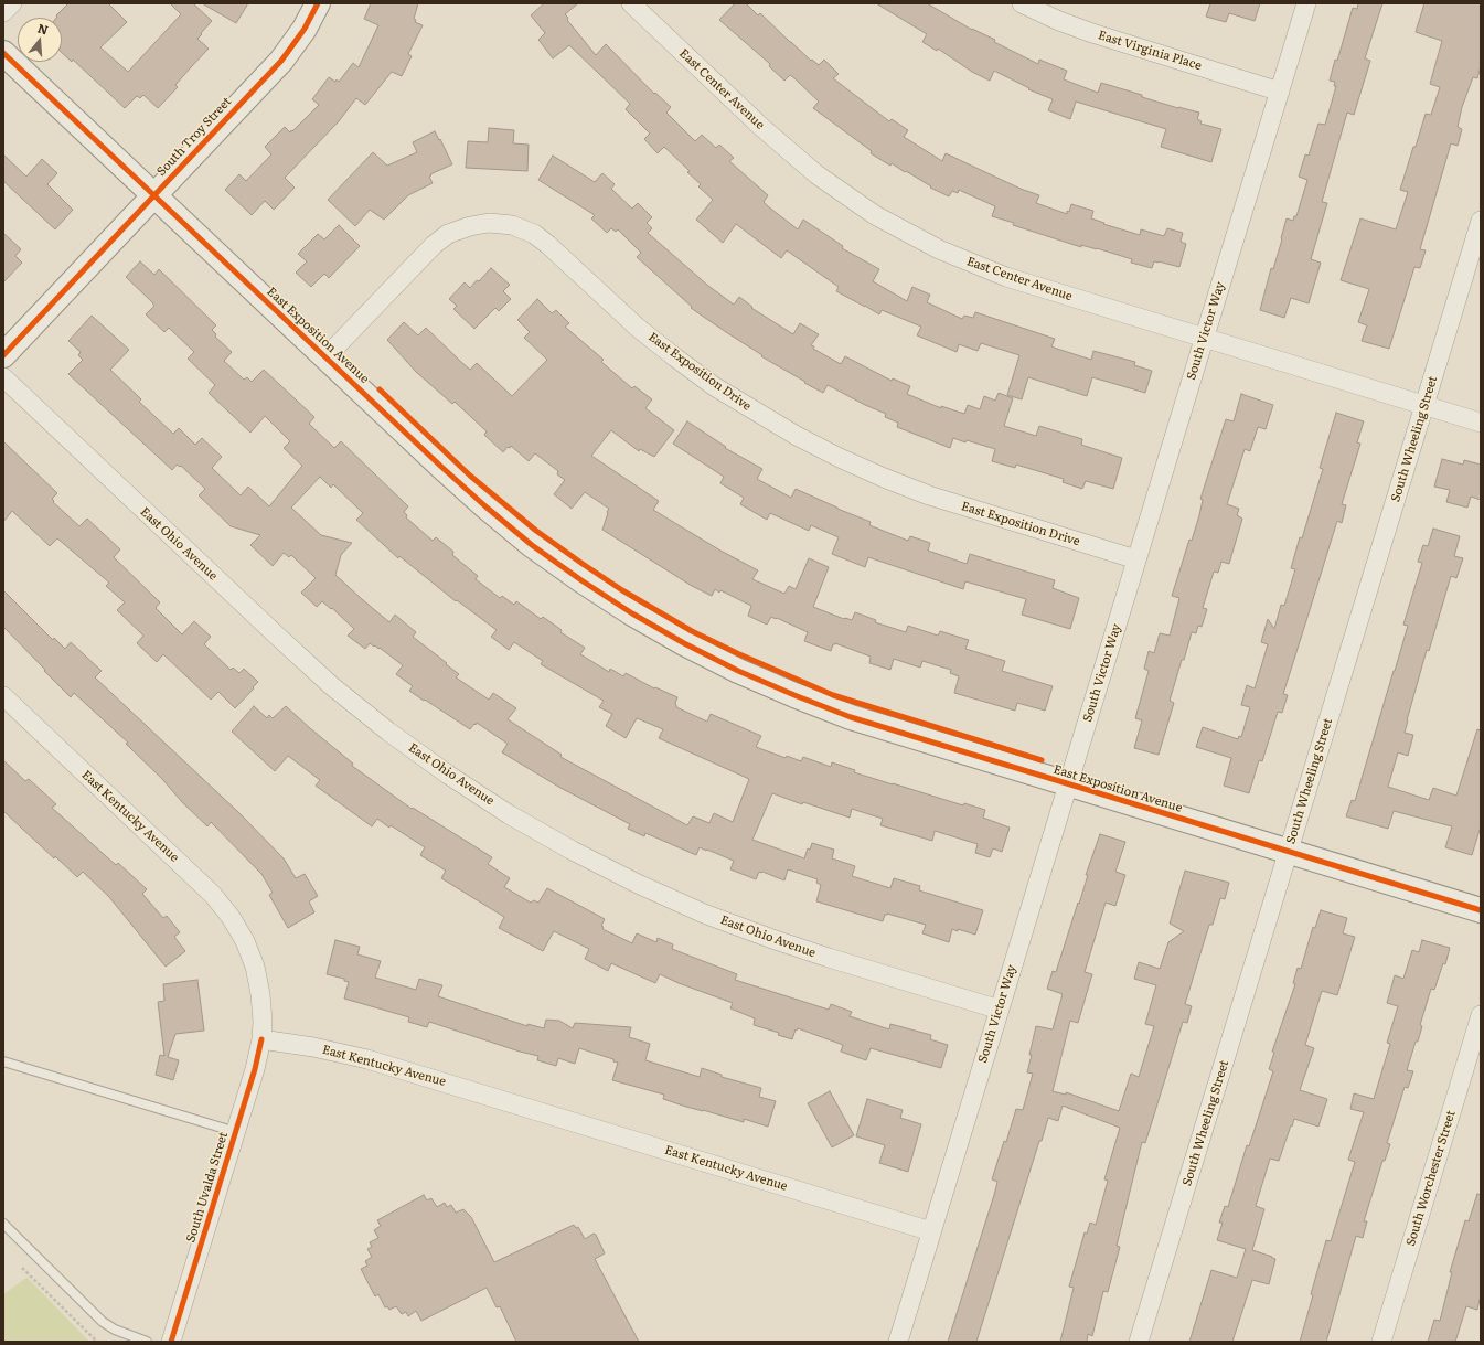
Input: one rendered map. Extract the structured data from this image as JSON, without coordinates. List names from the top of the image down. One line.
{"streets":{"street":["East Virginia Place","East Center Avenue","South Troy Street","South Victor Way","East Exposition Avenue","East Exposition Drive","South Wheeling Street","East Ohio Avenue","East Kentucky Avenue","South Worchester Street","South Uvalda Street"]},"crossings":[["East Virginia Place","South Victor Way"],["East Center Avenue","South Victor Way"],["East Center Avenue","South Wheeling Street"],["South Troy Street","East Exposition Avenue"],["South Victor Way","East Exposition Avenue"],["South Victor Way","East Exposition Drive"],["South Victor Way","East Ohio Avenue"],["South Victor Way","East Kentucky Avenue"],["East Exposition Avenue","East Exposition Drive"],["East Exposition Avenue","South Wheeling Street"],["East Kentucky Avenue","South Uvalda Street"]],"north":"top"}
